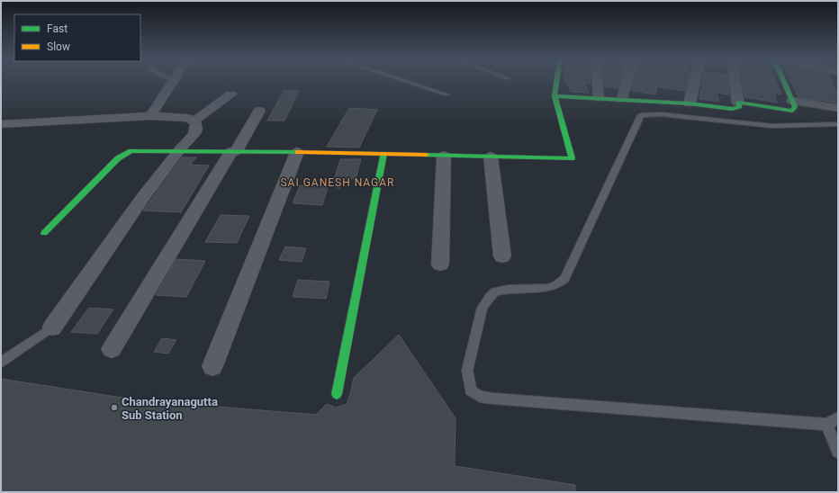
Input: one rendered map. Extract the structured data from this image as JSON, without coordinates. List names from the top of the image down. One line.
{"districts":["SAI GANESH NAGAR"],"places":["Chandrayanagutta Sub Station"],"legend":["Fast","Slow"]}
